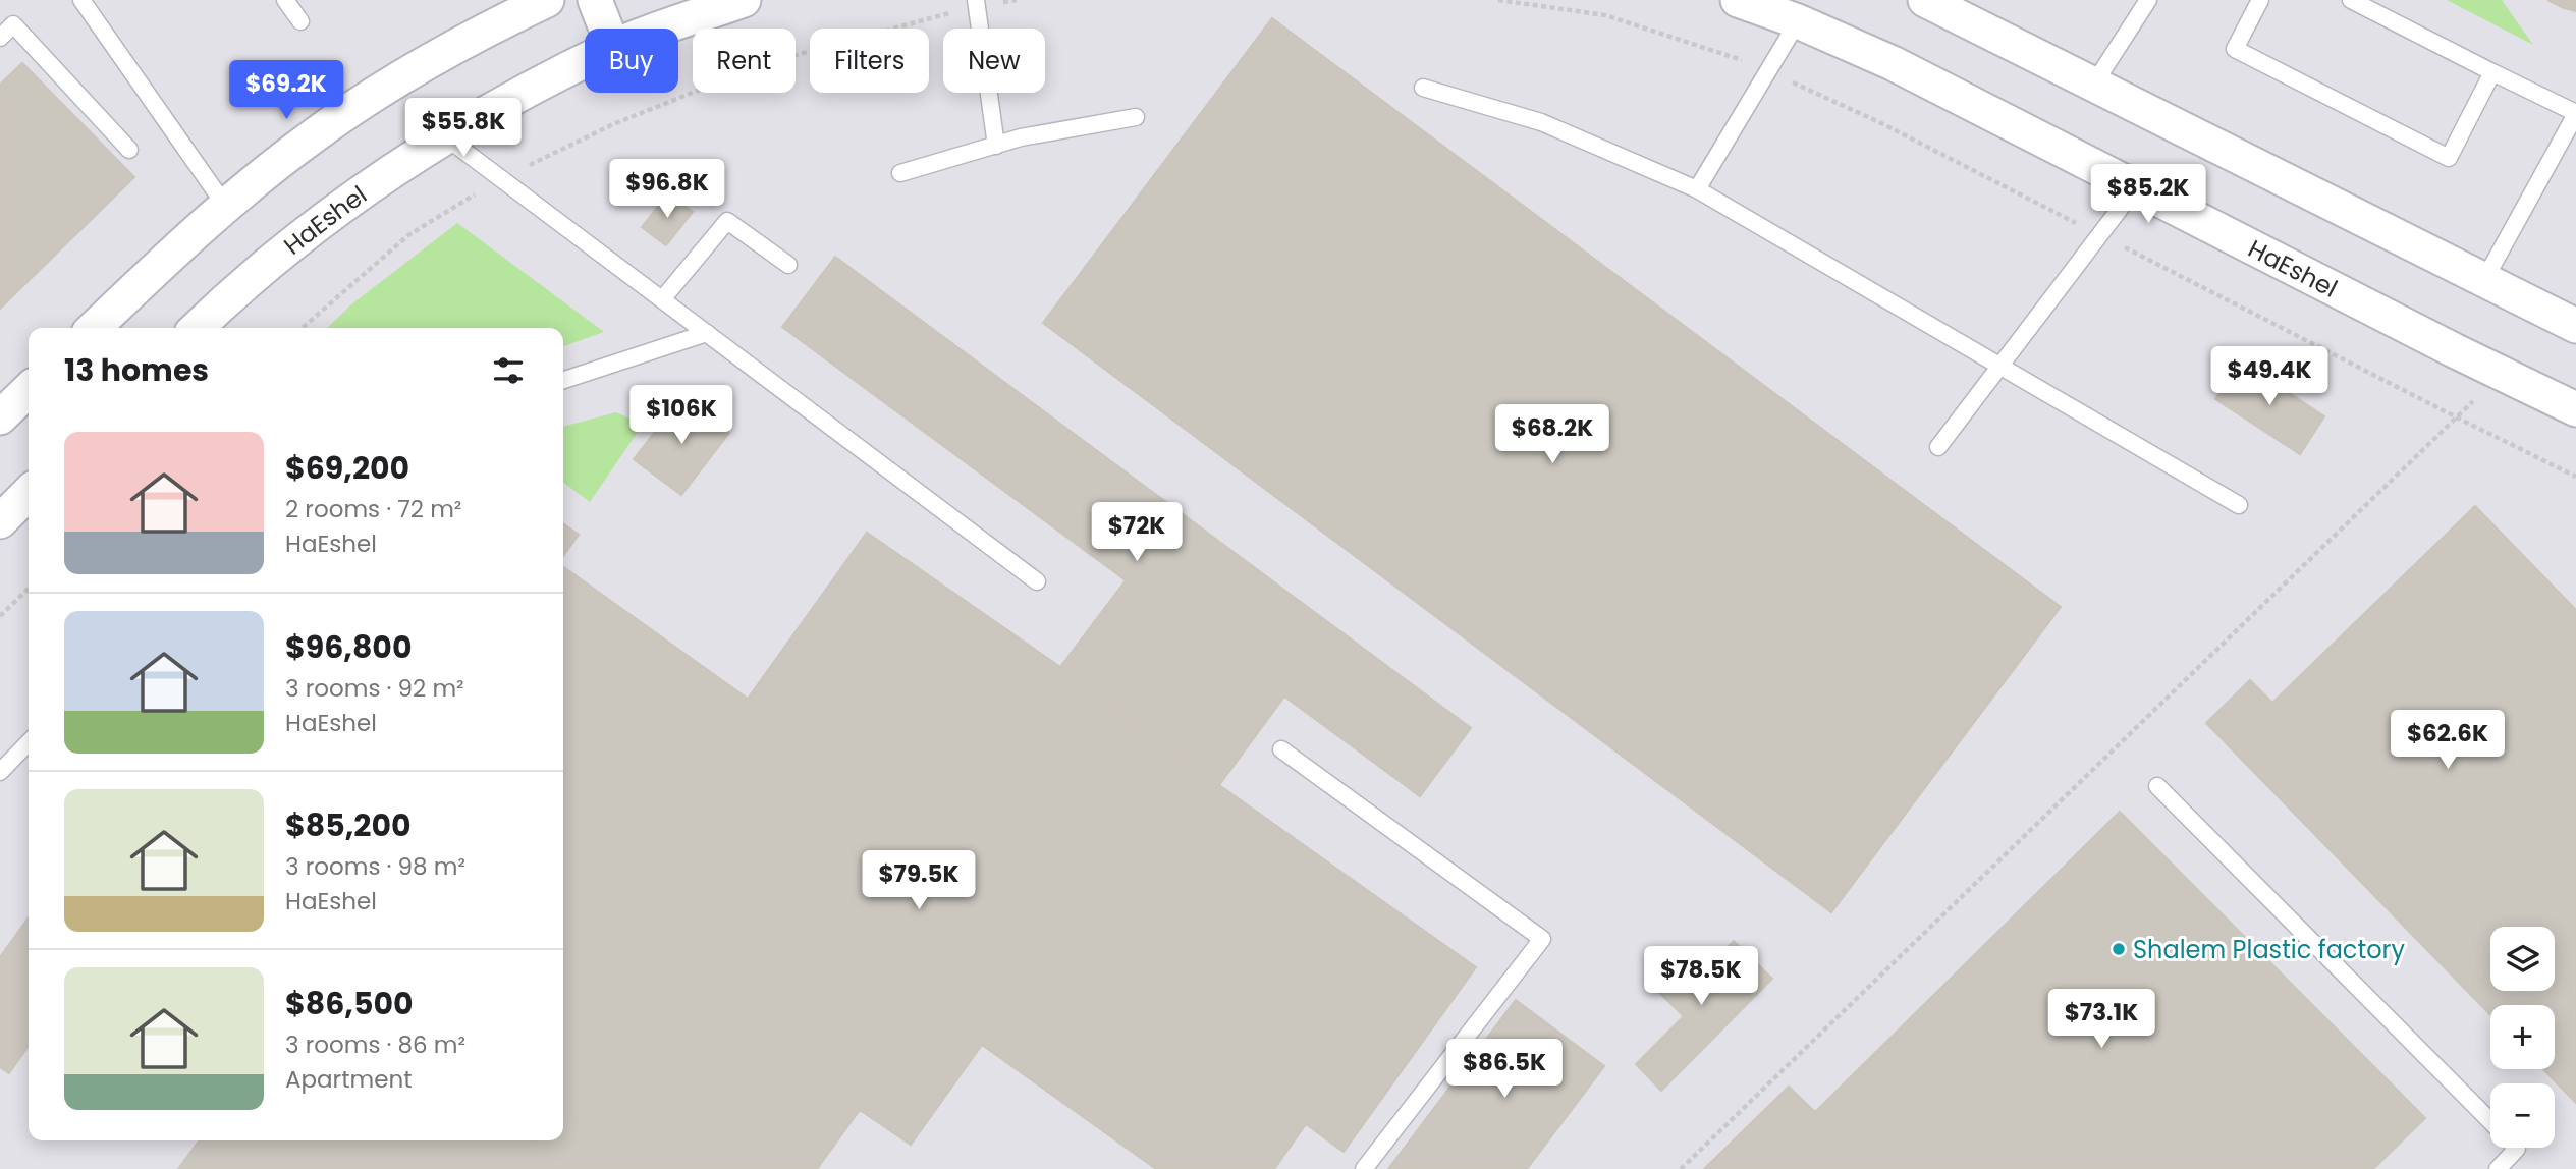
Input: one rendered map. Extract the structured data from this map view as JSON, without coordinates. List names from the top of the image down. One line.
{"streets":{"street":["HaEshel"]},"places":["Shalem Plastic factory"],"page":{"chip":["Buy","Rent","Filters","New"],"price":["$69.2K","$55.8K","$96.8K","$85.2K","$49.4K","$106K","$68.2K","$72K","$62.6K","$79.5K","$78.5K","$73.1K","$86.5K"],"heading":"13 homes","list":[{"name":"$69,200","note":"2 rooms · 72 m² · HaEshel"},{"name":"$96,800","note":"3 rooms · 92 m² · HaEshel"},{"name":"$85,200","note":"3 rooms · 98 m² · HaEshel"},{"name":"$86,500","note":"3 rooms · 86 m² · Apartment"}],"map_buttons":["+","−"]}}
